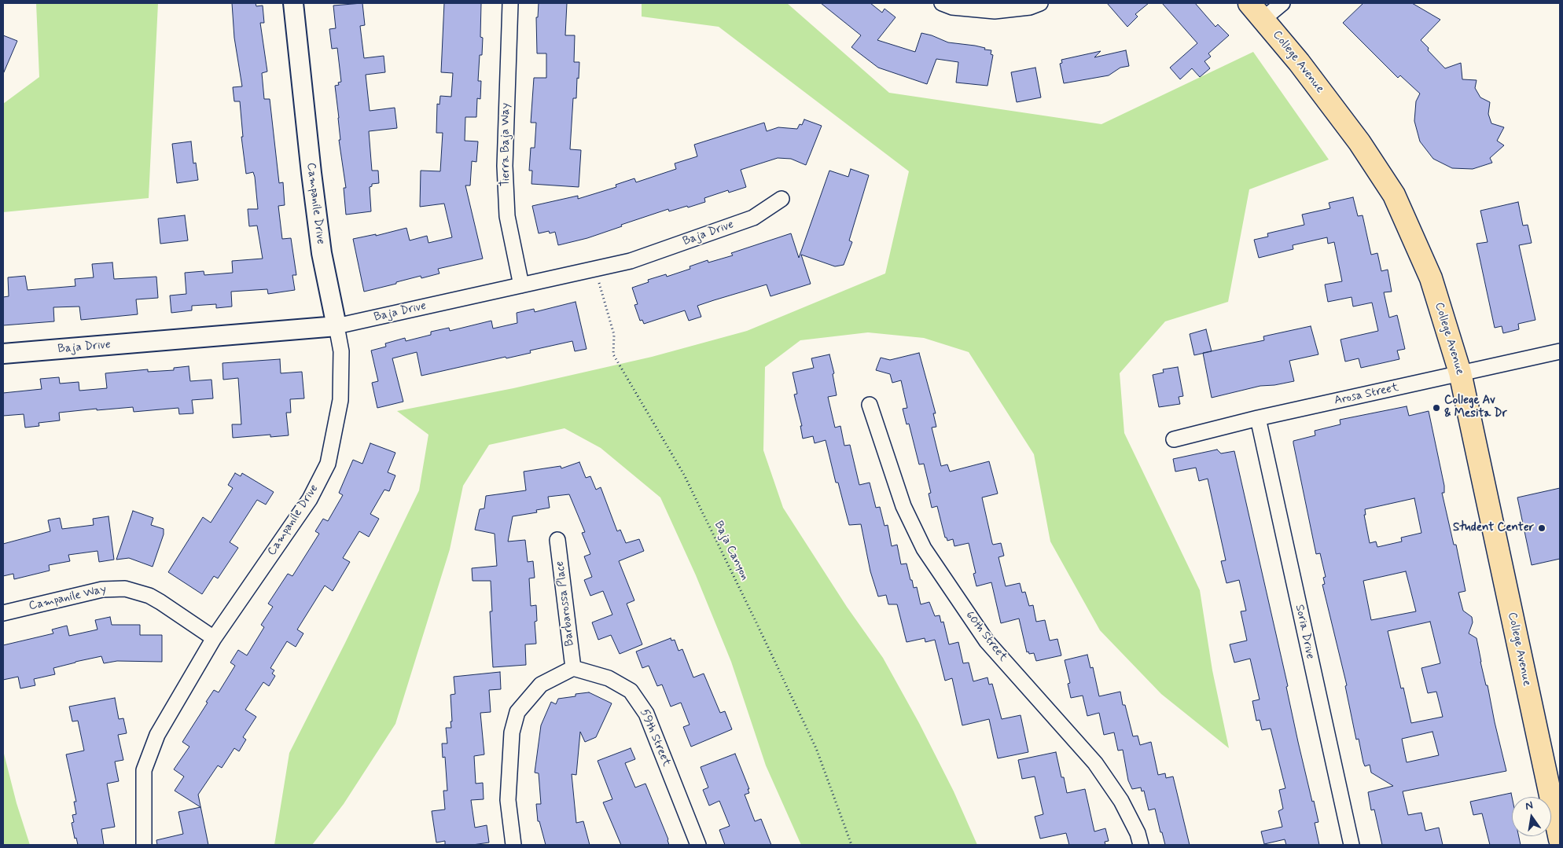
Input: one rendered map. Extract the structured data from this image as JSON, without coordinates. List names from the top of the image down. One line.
{"streets":{"main road":["College Avenue"],"street":["Tierra Baja Way","Campanile Drive","Baja Drive","Arosa Street","Campanile Way","Barbarossa Place","Soria Drive","60th Street","59th Street"],"path":["Baja Canyon"]},"crossings":[["College Avenue","Arosa Street"],["Tierra Baja Way","Baja Drive"],["Campanile Drive","Baja Drive"],["Campanile Drive","Campanile Way"],["Baja Drive","Baja Canyon"],["Arosa Street","Soria Drive"],["Barbarossa Place","59th Street"]],"places":["College Av & Mesita Dr","Student Center"],"north":"top"}
